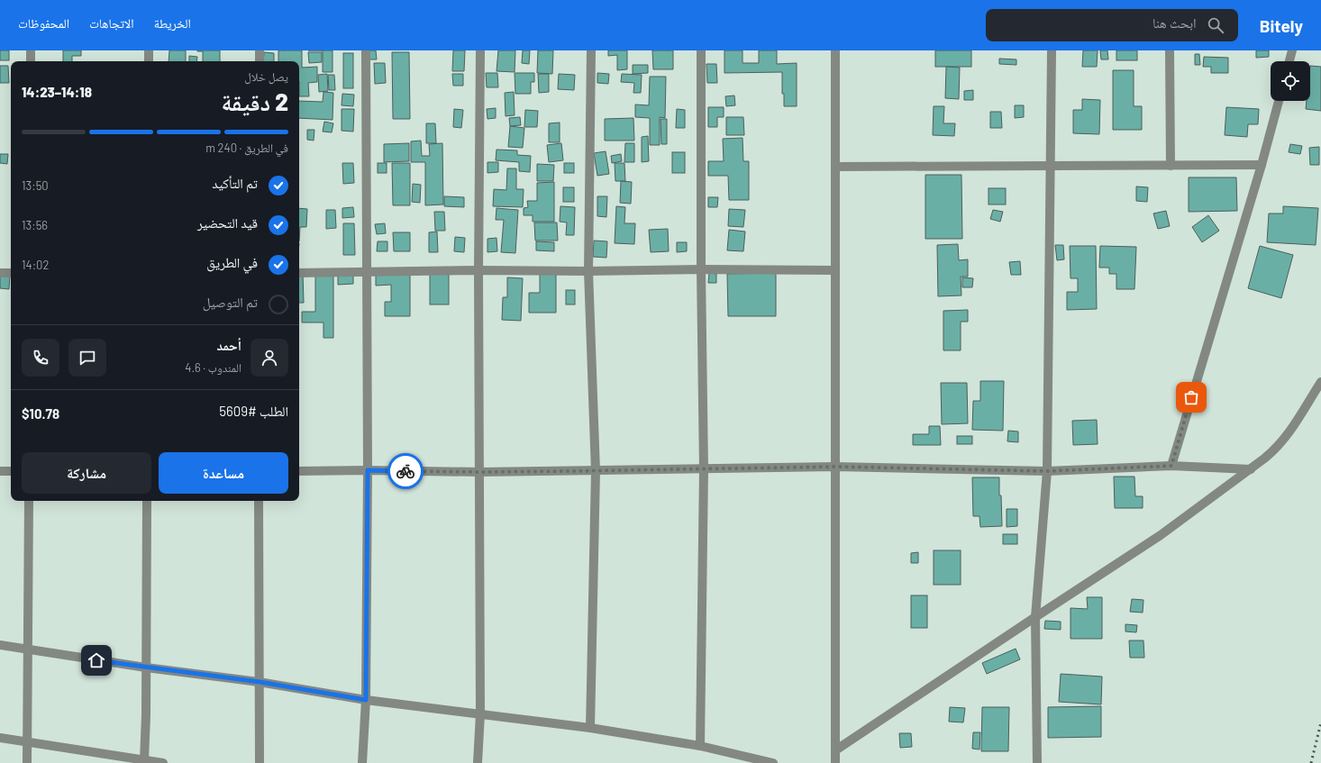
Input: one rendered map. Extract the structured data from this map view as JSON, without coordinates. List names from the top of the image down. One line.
{"page":{"header":"Bitely","search":"ابحث هنا","nav":["الخريطة","الاتجاهات","المحفوظات"],"heading":["2 دقيقة","يصل خلال","14:18–14:23"],"panel":["أحمد","المندوب · 4.6","الطلب #5609","$10.78"],"bar":"في الطريق · 240 m","list":[["تم التأكيد","13:50"],["قيد التحضير","13:56"],["في الطريق","14:02"],"تم التوصيل"],"buttons":["مساعدة","مشاركة"]}}
